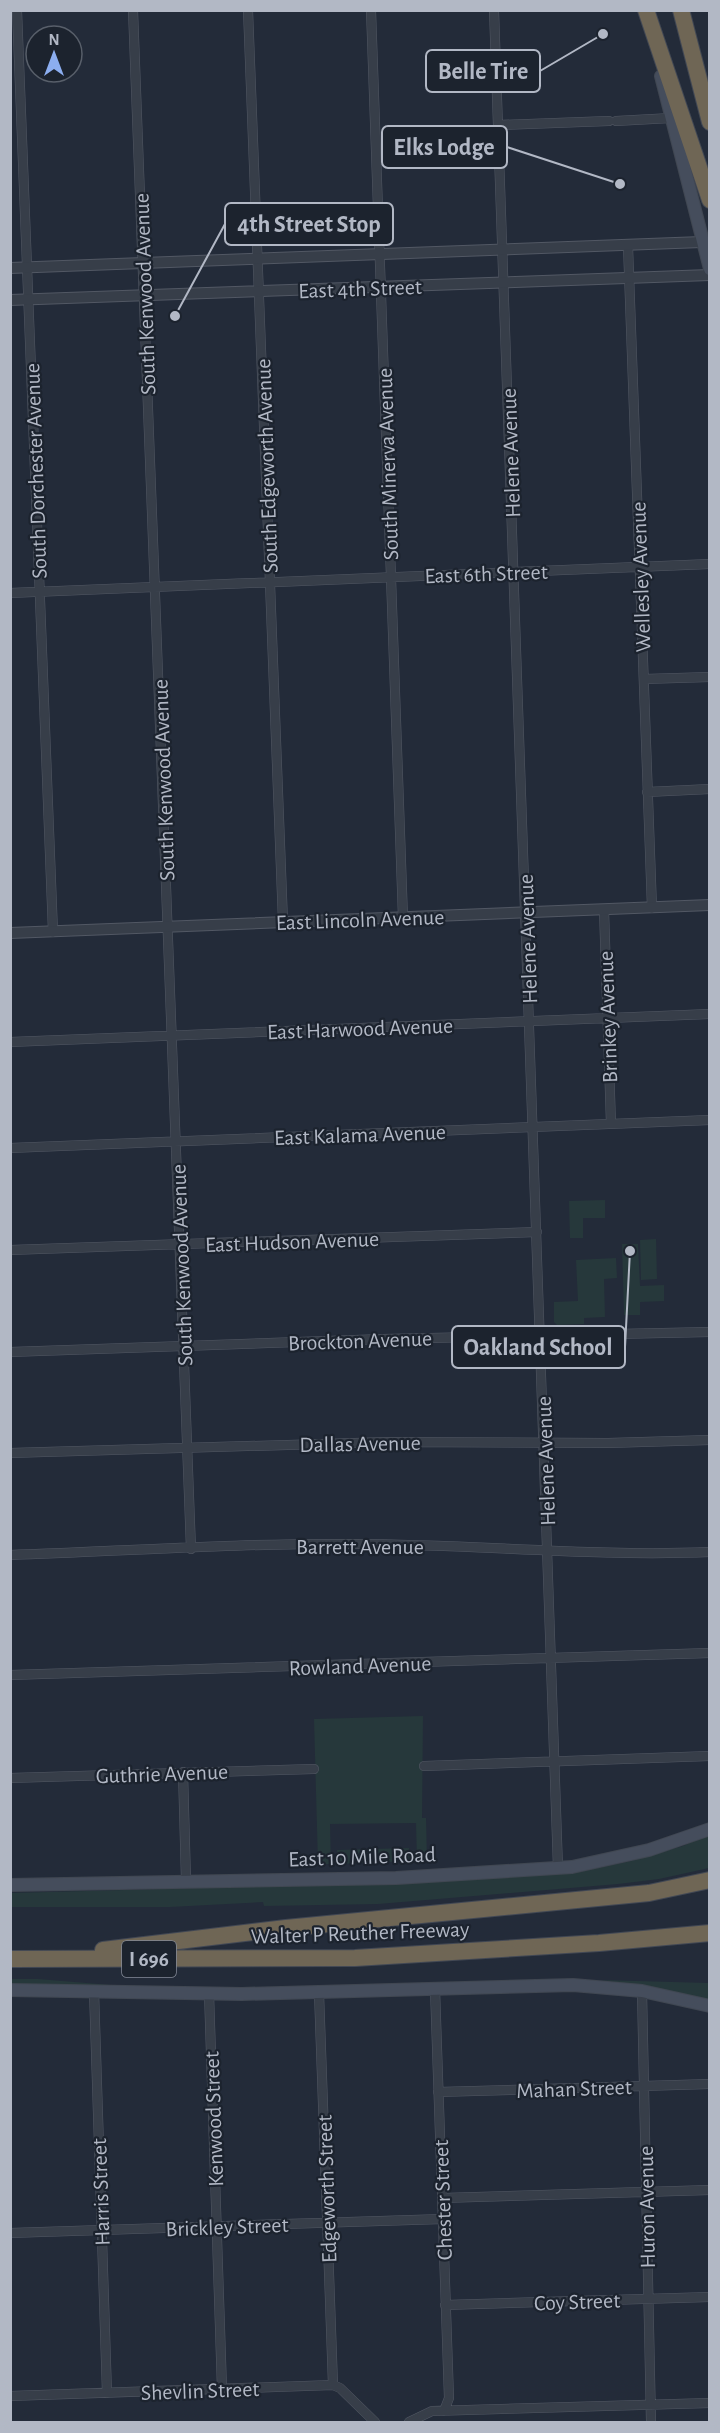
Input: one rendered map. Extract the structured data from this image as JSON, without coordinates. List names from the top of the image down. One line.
{"streets":{"highway":["Walter P Reuther Freeway","I 696"],"main road":["East 10 Mile Road"],"street":["East 4th Street","South Kenwood Avenue","Helene Avenue","South Minerva Avenue","South Edgeworth Avenue","South Dorchester Avenue","East 6th Street","Wellesley Avenue","East Lincoln Avenue","Brinkey Avenue","East Harwood Avenue","East Kalama Avenue","East Hudson Avenue","Brockton Avenue","Dallas Avenue","Barrett Avenue","Rowland Avenue","Guthrie Avenue","Mahan Street","Kenwood Street","Edgeworth Street","Harris Street","Chester Street","Huron Avenue","Brickley Street","Coy Street","Shevlin Street"]},"crossings":[["East 4th Street","South Kenwood Avenue"],["East 4th Street","Helene Avenue"],["East 4th Street","South Minerva Avenue"],["East 4th Street","South Edgeworth Avenue"],["East 4th Street","South Dorchester Avenue"],["East 4th Street","Wellesley Avenue"],["South Kenwood Avenue","East 6th Street"],["South Kenwood Avenue","East Lincoln Avenue"],["South Kenwood Avenue","East Harwood Avenue"],["South Kenwood Avenue","East Kalama Avenue"],["South Kenwood Avenue","East Hudson Avenue"],["South Kenwood Avenue","Brockton Avenue"],["South Kenwood Avenue","Dallas Avenue"],["South Kenwood Avenue","Barrett Avenue"],["Helene Avenue","East 6th Street"],["Helene Avenue","East Lincoln Avenue"],["Helene Avenue","East Harwood Avenue"],["Helene Avenue","East Kalama Avenue"],["Helene Avenue","East Hudson Avenue"],["Helene Avenue","Brockton Avenue"],["Helene Avenue","Dallas Avenue"],["Helene Avenue","Barrett Avenue"],["Helene Avenue","Rowland Avenue"],["Helene Avenue","East 10 Mile Road"],["South Minerva Avenue","East 6th Street"],["South Minerva Avenue","East Lincoln Avenue"],["South Edgeworth Avenue","East 6th Street"],["South Edgeworth Avenue","East Lincoln Avenue"],["South Dorchester Avenue","East 6th Street"],["South Dorchester Avenue","East Lincoln Avenue"],["East 6th Street","Wellesley Avenue"],["Wellesley Avenue","East Lincoln Avenue"],["East Lincoln Avenue","Brinkey Avenue"],["Brinkey Avenue","East Harwood Avenue"],["Brinkey Avenue","East Kalama Avenue"],["Mahan Street","Chester Street"],["Mahan Street","Huron Avenue"],["Kenwood Street","Brickley Street"],["Kenwood Street","Shevlin Street"],["Edgeworth Street","Brickley Street"],["Edgeworth Street","Shevlin Street"],["Harris Street","Brickley Street"],["Harris Street","Shevlin Street"],["Chester Street","Brickley Street"],["Chester Street","Coy Street"],["Huron Avenue","Coy Street"]],"places":["Belle Tire","Elks Lodge","4th Street Stop","Oakland School"],"north":"top"}
